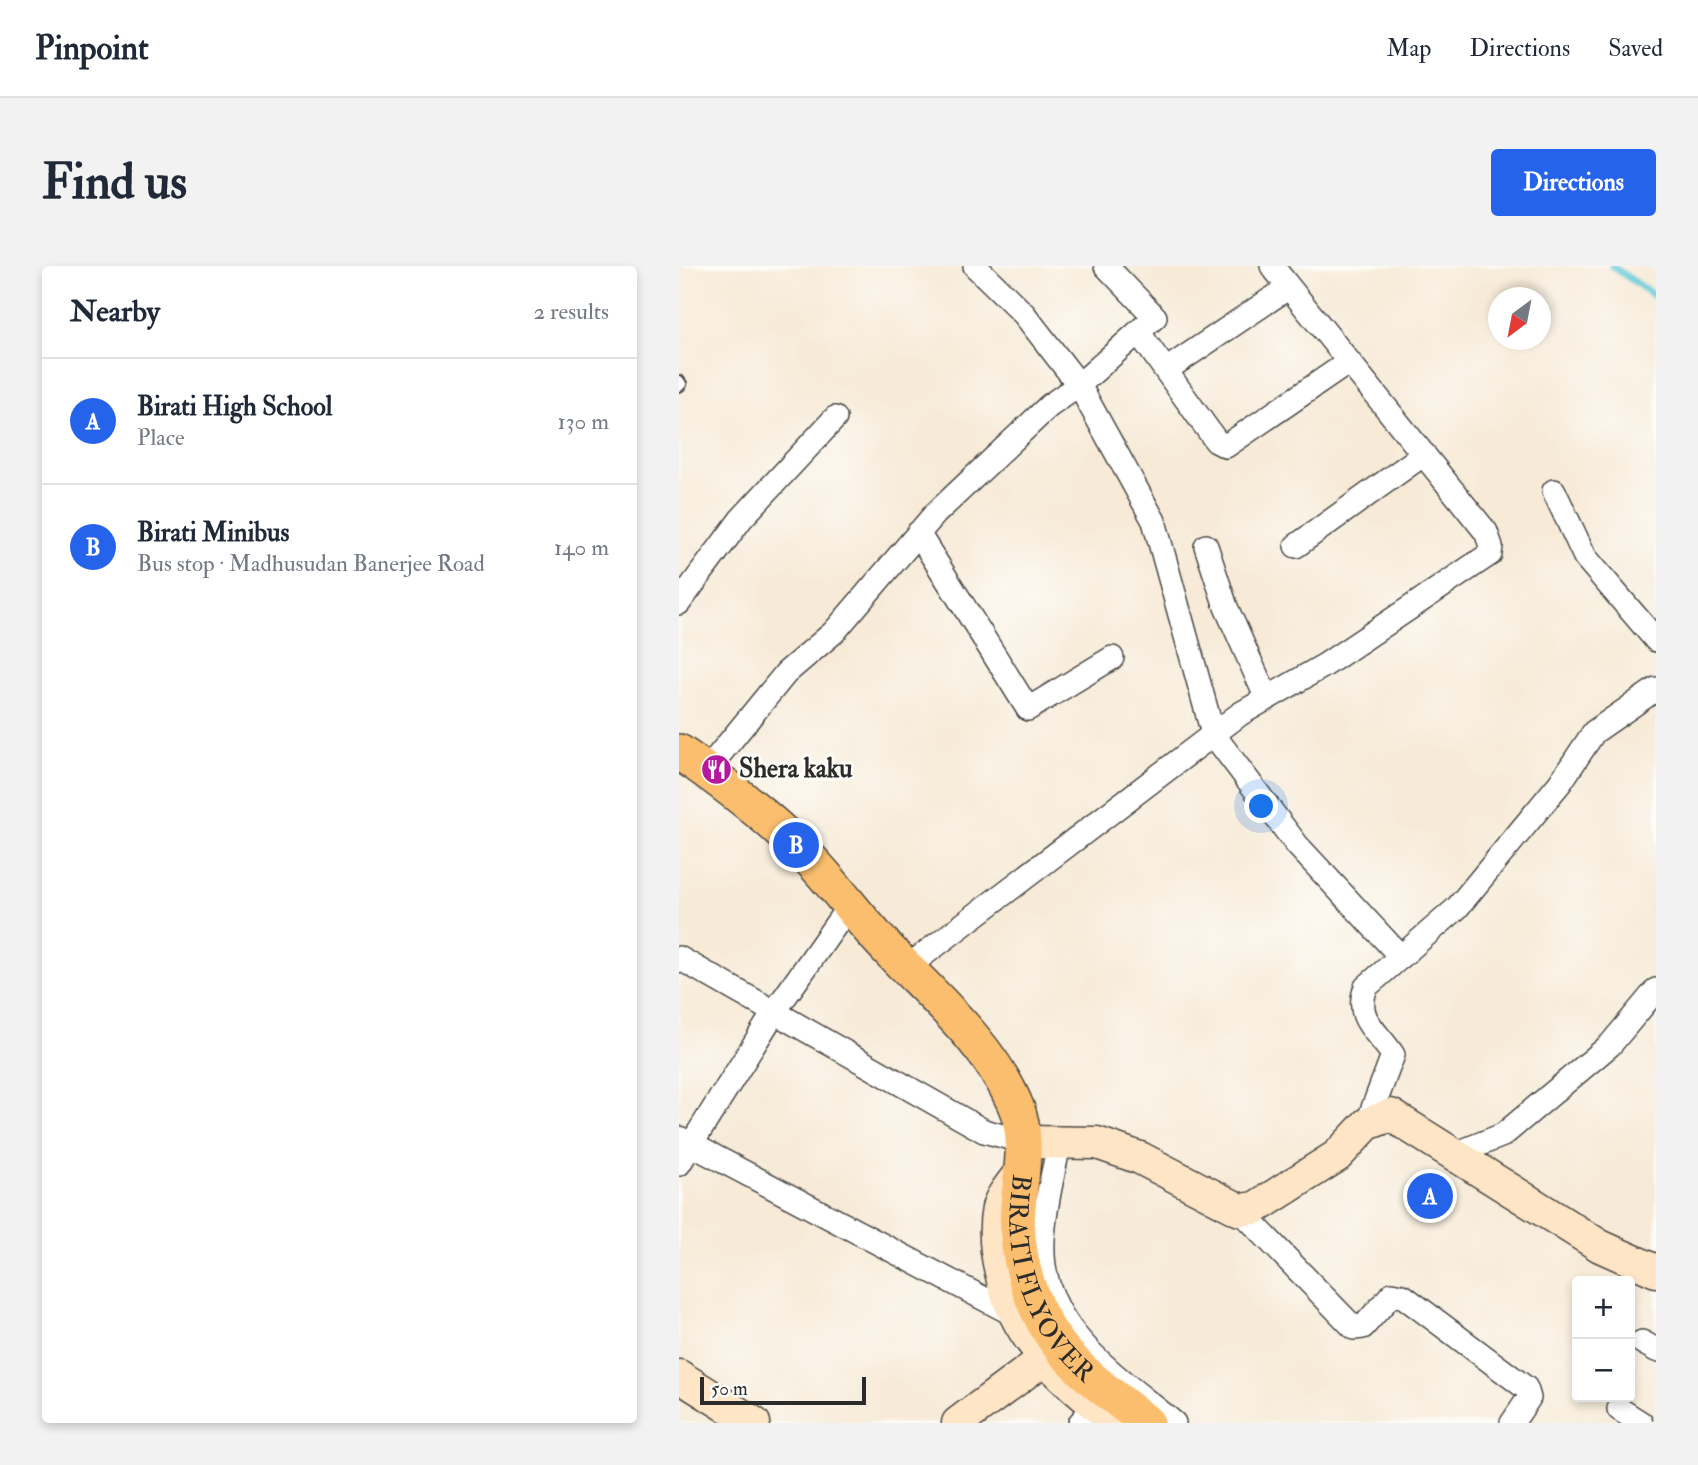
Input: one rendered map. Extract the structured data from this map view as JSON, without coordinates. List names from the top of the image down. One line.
{"streets":{"main road":["BIRATI FLYOVER"]},"places":{"restaurant":["Shera kaku"]},"scale_bar":"50 m","north":"bottom left","page":{"header":"Pinpoint","nav":["Map","Directions","Saved"],"buttons":"Directions","title":"Find us","heading":["Nearby","2 results"],"list":[{"mark":"A","name":"Birati High School","note":"Place","value":"130 m"},{"mark":"B","name":"Birati Minibus","note":"Bus stop · Madhusudan Banerjee Road","value":"140 m"}],"pins":["B","A"],"map_buttons":["+","−"],"scale":"50 m"}}
